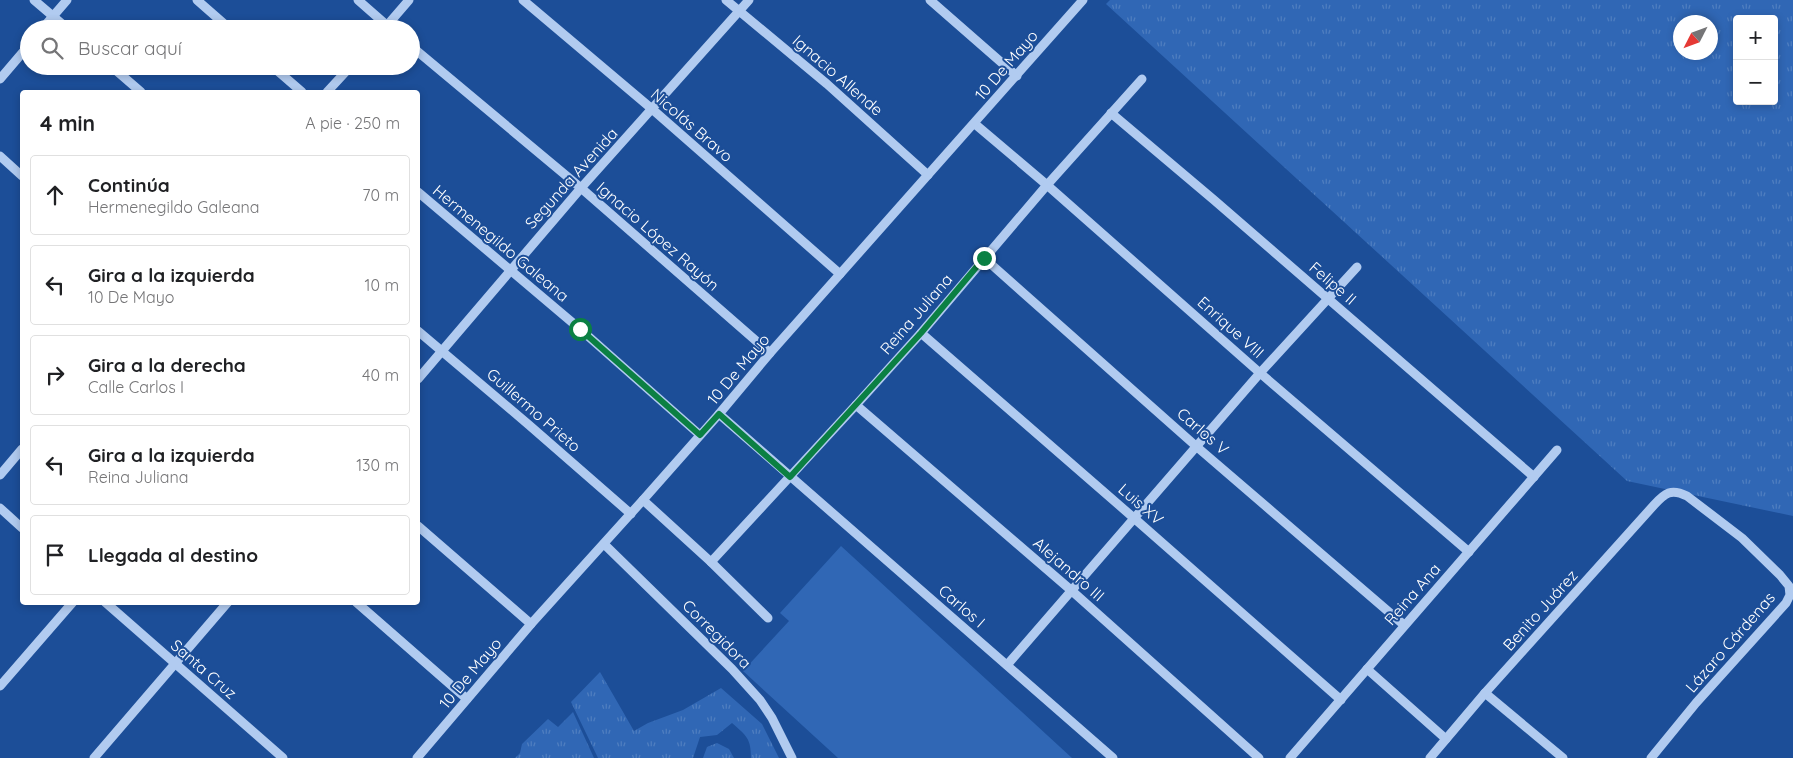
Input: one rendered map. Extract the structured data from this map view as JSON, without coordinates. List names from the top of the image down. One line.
{"streets":{"street":["10 De Mayo","Ignacio Allende","Nicolás Bravo","Segunda Avenida","Ignacio López Rayón","Hermenegildo Galeana","Felipe II","Reina Juliana","Enrique VIII","Guillermo Prieto","Carlos V","Luis XV","Alejandro III","Reina Ana","Carlos I","Benito Juárez","Corregidora","Lázaro Cárdenas","Santa Cruz"]},"crossings":[["10 De Mayo","Ignacio Allende"],["10 De Mayo","Nicolás Bravo"],["10 De Mayo","Ignacio López Rayón"],["10 De Mayo","Hermenegildo Galeana"],["10 De Mayo","Enrique VIII"],["10 De Mayo","Guillermo Prieto"],["10 De Mayo","Carlos I"],["10 De Mayo","Corregidora"],["Ignacio Allende","Segunda Avenida"],["Nicolás Bravo","Segunda Avenida"],["Segunda Avenida","Ignacio López Rayón"],["Segunda Avenida","Hermenegildo Galeana"],["Segunda Avenida","Guillermo Prieto"],["Felipe II","Reina Juliana"],["Felipe II","Reina Ana"],["Reina Juliana","Enrique VIII"],["Reina Juliana","Carlos V"],["Reina Juliana","Luis XV"],["Reina Juliana","Alejandro III"],["Reina Juliana","Carlos I"],["Enrique VIII","Reina Ana"],["Carlos V","Reina Ana"],["Luis XV","Reina Ana"],["Benito Juárez","Lázaro Cárdenas"]],"north":"bottom left","page":{"map_buttons":["+","−"],"search":"Buscar aquí","heading":["4 min","A pie · 250 m"],"list":[["Continúa","Hermenegildo Galeana","70 m"],["Gira a la izquierda","10 De Mayo","10 m"],["Gira a la derecha","Calle Carlos I","40 m"],["Gira a la izquierda","Reina Juliana","130 m"],"Llegada al destino"]}}
